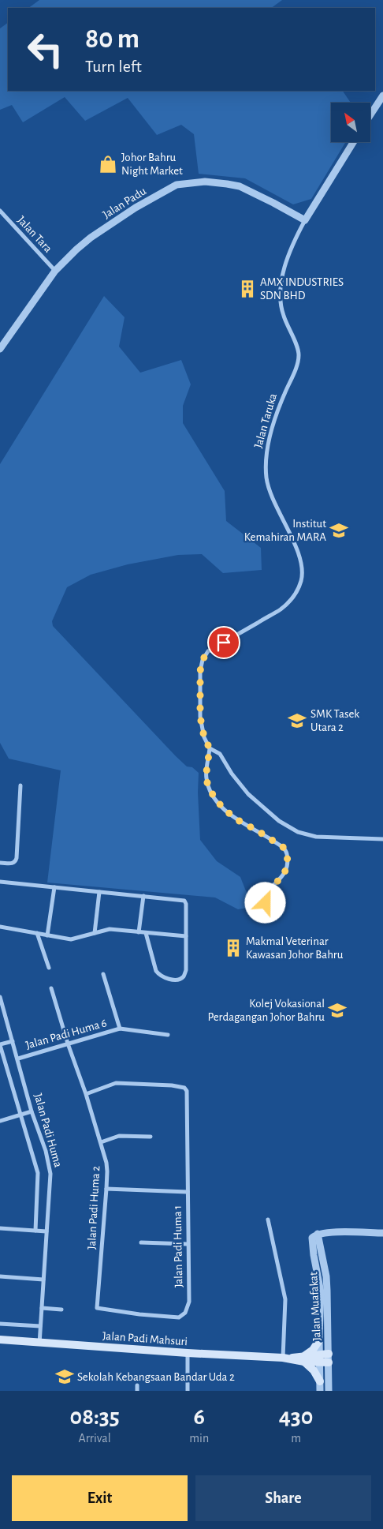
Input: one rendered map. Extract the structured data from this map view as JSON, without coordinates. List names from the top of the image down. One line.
{"streets":{"main road":["Jalan Padi Mahsuri"],"street":["Jalan Padu","Jalan Tara","Jalan Taruka","Jalan Padi Huma 6","Jalan Padi Huma","Jalan Padi Huma 2","Jalan Padi Huma 1","Jalan Muafakat"]},"crossings":[["Jalan Padu","Jalan Tara"],["Jalan Padu","Jalan Taruka"],["Jalan Padi Huma 6","Jalan Padi Huma"],["Jalan Padi Huma 6","Jalan Padi Huma 2"],["Jalan Padi Huma","Jalan Padi Mahsuri"],["Jalan Padi Huma 2","Jalan Padi Huma 1"],["Jalan Muafakat","Jalan Padi Mahsuri"]],"places":{"shop":["Johor Bahru Night Market"],"building":["AMX INDUSTRIES SDN BHD","Makmal Veterinar Kawasan Johor Bahru"],"school or university":["Institut Kemahiran MARA","SMK Tasek Utara 2","Kolej Vokasional Perdagangan Johor Bahru","Sekolah Kebangsaan Bandar Uda 2"]},"north":"top left","page":{"turn":["80 m","Turn left"],"eta":["08:35","Arrival","6","min","430","m"],"buttons":["Exit","Share"]}}
